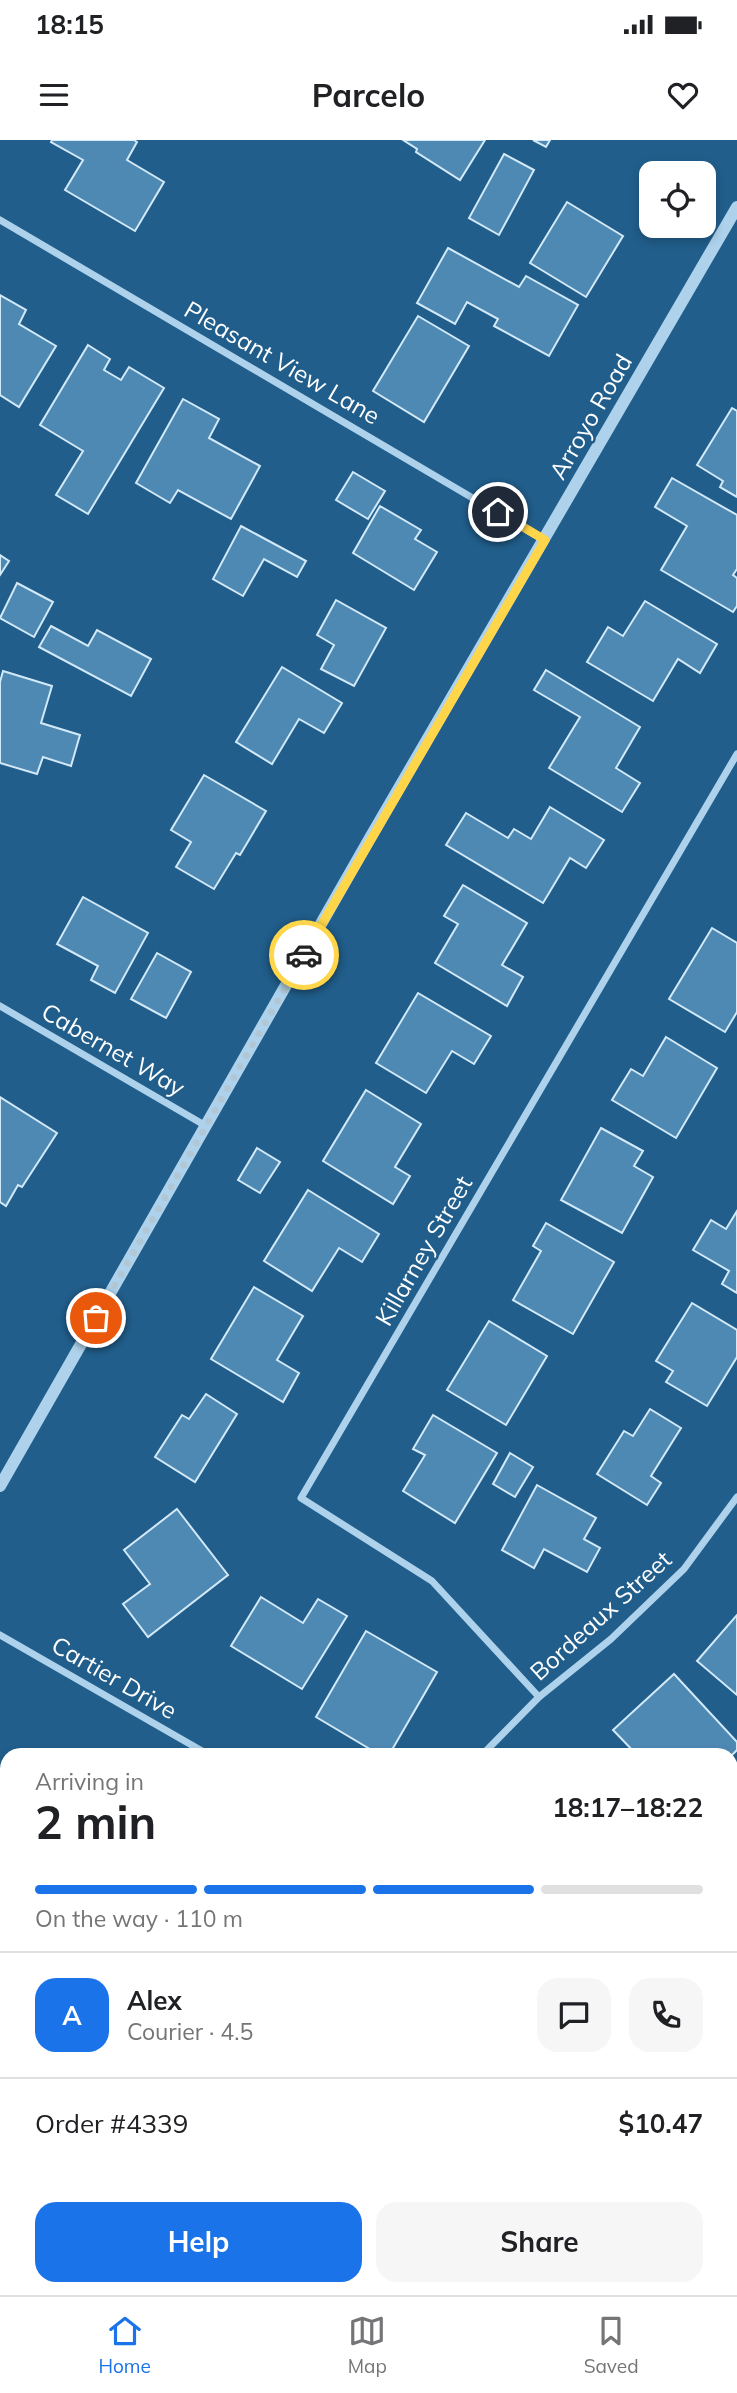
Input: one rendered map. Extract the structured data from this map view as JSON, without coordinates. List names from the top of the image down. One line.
{"streets":{"street":["Pleasant View Lane","Arroyo Road","Cabernet Way","Killarney Street","Bordeaux Street","Cartier Drive"]},"crossings":[["Pleasant View Lane","Arroyo Road"],["Arroyo Road","Cabernet Way"],["Killarney Street","Bordeaux Street"]],"page":{"status":"18:15","header":"Parcelo","heading":["2 min","Arriving in","18:17–18:22"],"panel":["Alex","Courier · 4.5","Order #4339","$10.47"],"bar":"On the way · 110 m","round":"A","buttons":["Help","Share"],"tabs":["Home","Map","Saved"]}}
